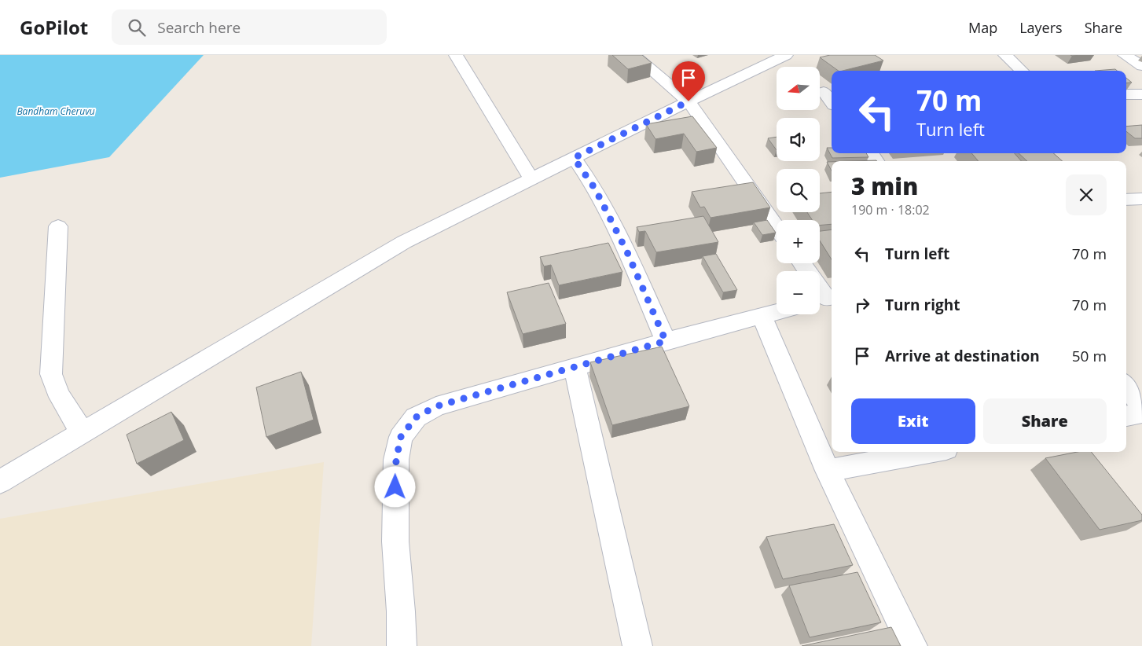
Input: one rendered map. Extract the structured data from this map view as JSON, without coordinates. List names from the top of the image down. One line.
{"water":["Bandham Cheruvu"],"north":"left","page":{"header":"GoPilot","search":"Search here","nav":["Map","Layers","Share"],"map_buttons":["+","−"],"turn":["70 m","Turn left"],"heading":["3 min","190 m · 18:02"],"list":[{"name":"Turn left","value":"70 m"},{"name":"Turn right","value":"70 m"},{"name":"Arrive at destination","value":"50 m"}],"buttons":["Exit","Share"]}}
